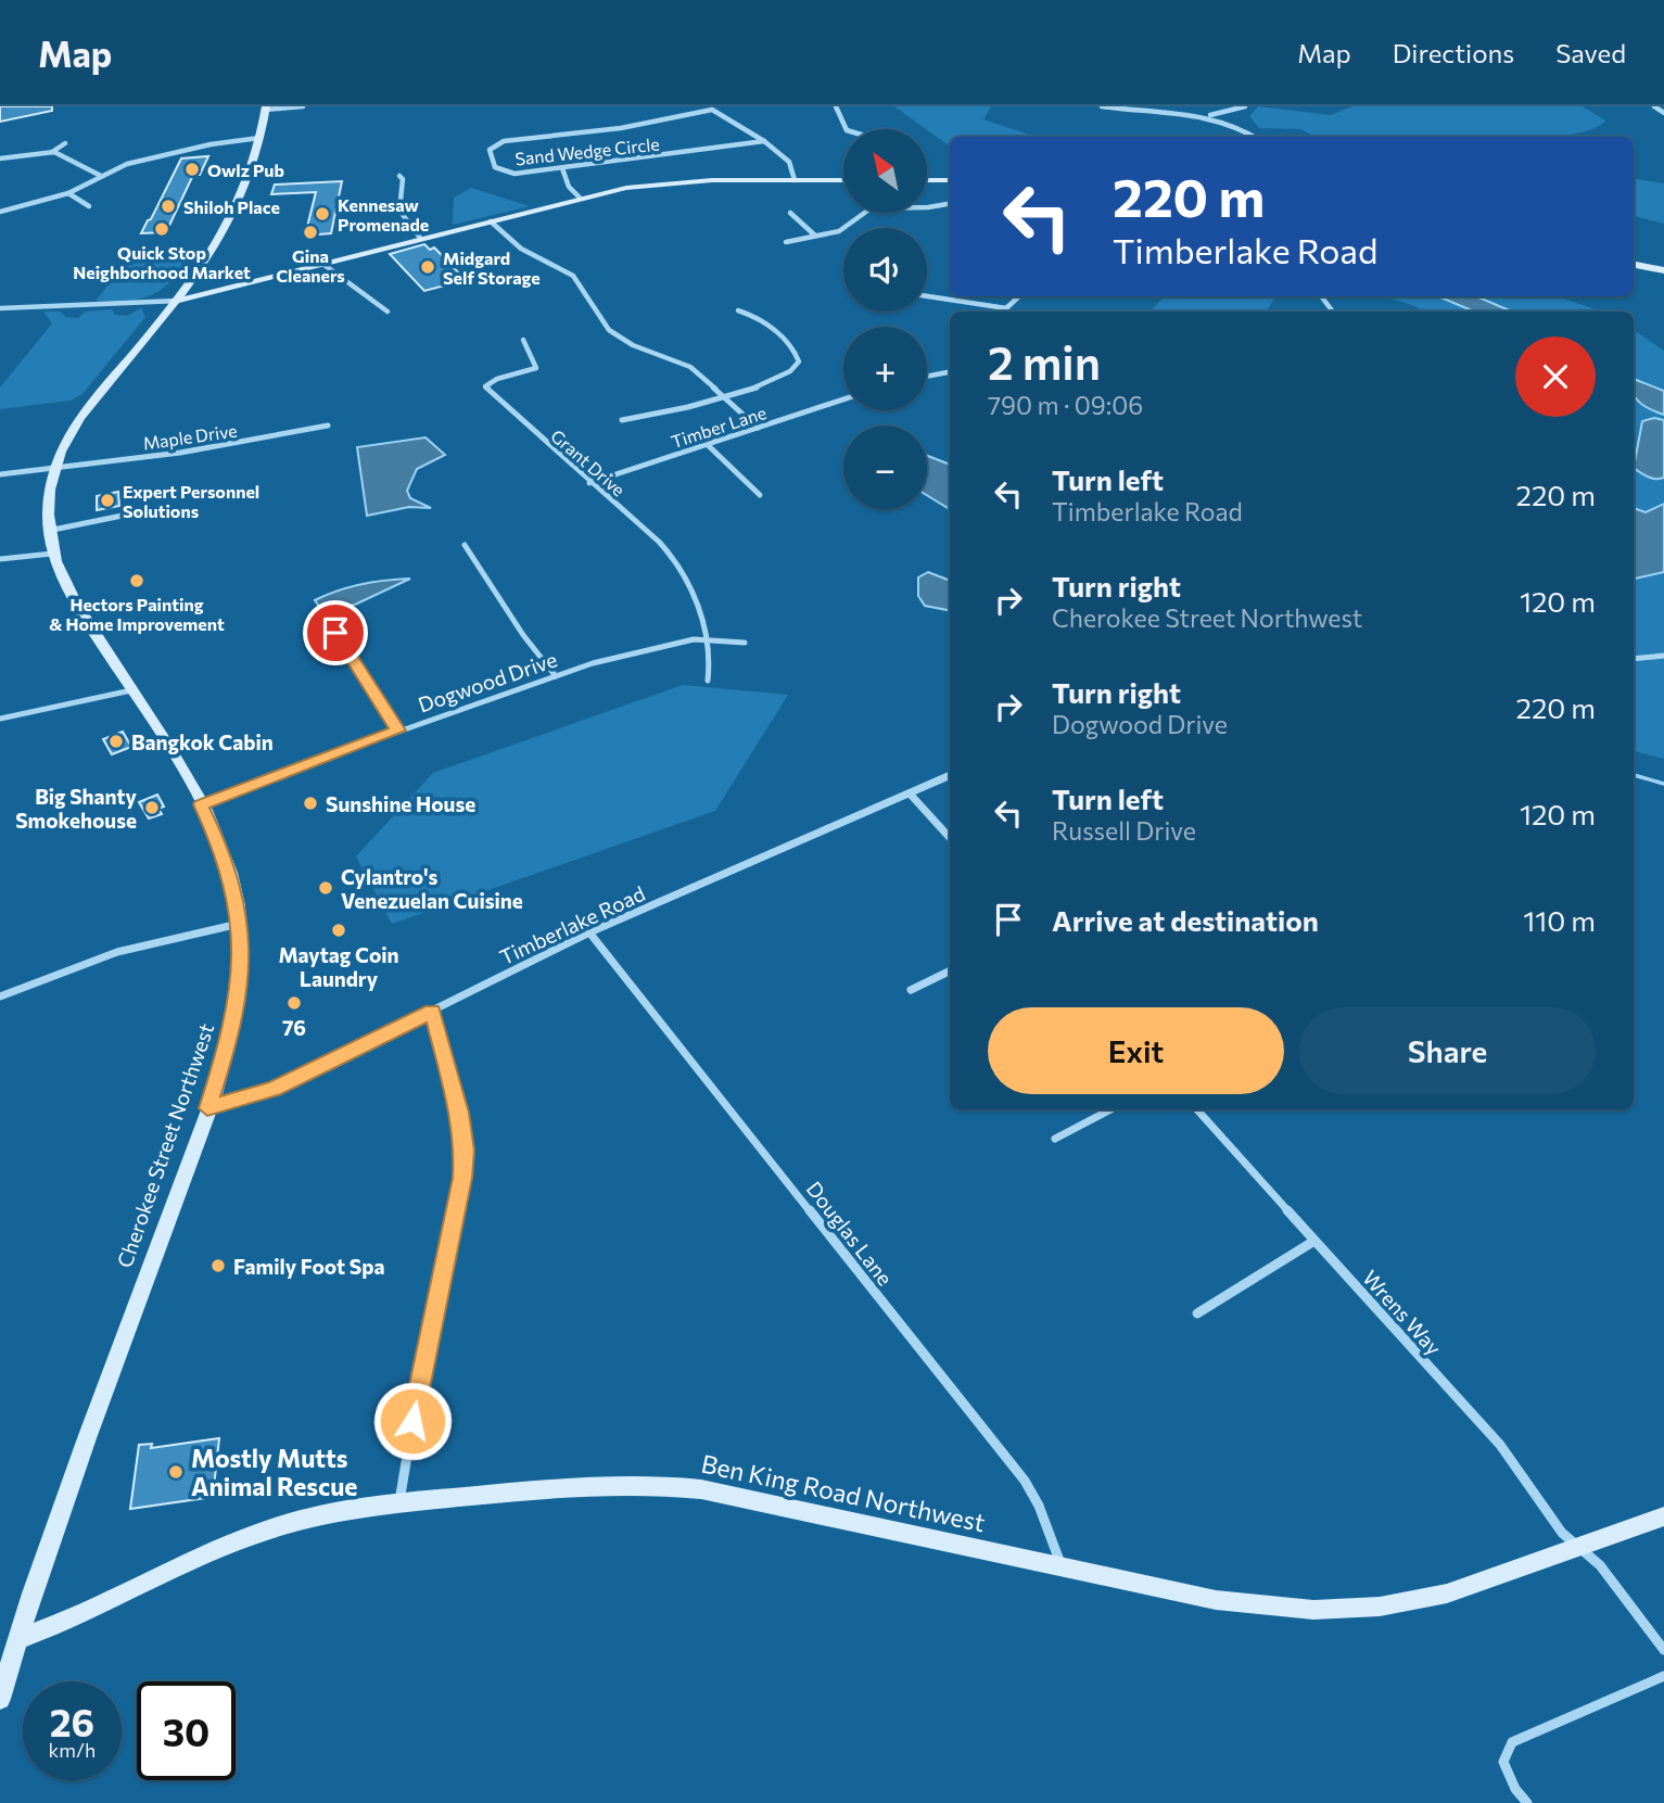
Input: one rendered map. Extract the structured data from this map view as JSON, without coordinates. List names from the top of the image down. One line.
{"streets":{"main road":["Cherokee Street Northwest","Ben King Road Northwest"],"street":["Sand Wedge Circle","Timber Lane","Maple Drive","Grant Drive","Dogwood Drive","Timberlake Road","Douglas Lane","Wrens Way"]},"crossings":[["Timber Lane","Grant Drive"],["Maple Drive","Cherokee Street Northwest"],["Grant Drive","Dogwood Drive"],["Dogwood Drive","Cherokee Street Northwest"],["Timberlake Road","Cherokee Street Northwest"],["Timberlake Road","Douglas Lane"],["Cherokee Street Northwest","Ben King Road Northwest"],["Douglas Lane","Ben King Road Northwest"],["Wrens Way","Ben King Road Northwest"]],"places":["Owlz Pub","Shiloh Place","Kennesaw Promenade","Quick Stop Neighborhood Market","Gina Cleaners","Midgard Self Storage","Expert Personnel Solutions","Hectors Painting & Home Improvement","Bangkok Cabin","Sunshine House","Big Shanty Smokehouse","Cylantro's Venezuelan Cuisine","Maytag Coin Laundry","76","Family Foot Spa","Mostly Mutts Animal Rescue"],"north":"top left","page":{"header":"Map","nav":["Map","Directions","Saved"],"map_buttons":["+","−"],"turn":["220 m","Timberlake Road"],"heading":["2 min","790 m · 09:06"],"list":[{"name":"Turn left","note":"Timberlake Road","value":"220 m"},{"name":"Turn right","note":"Cherokee Street Northwest","value":"120 m"},{"name":"Turn right","note":"Dogwood Drive","value":"220 m"},{"name":"Turn left","note":"Russell Drive","value":"120 m"},{"name":"Arrive at destination","value":"110 m"}],"buttons":["Exit","Share"],"speed":"26 km/h","limit":"30"}}
